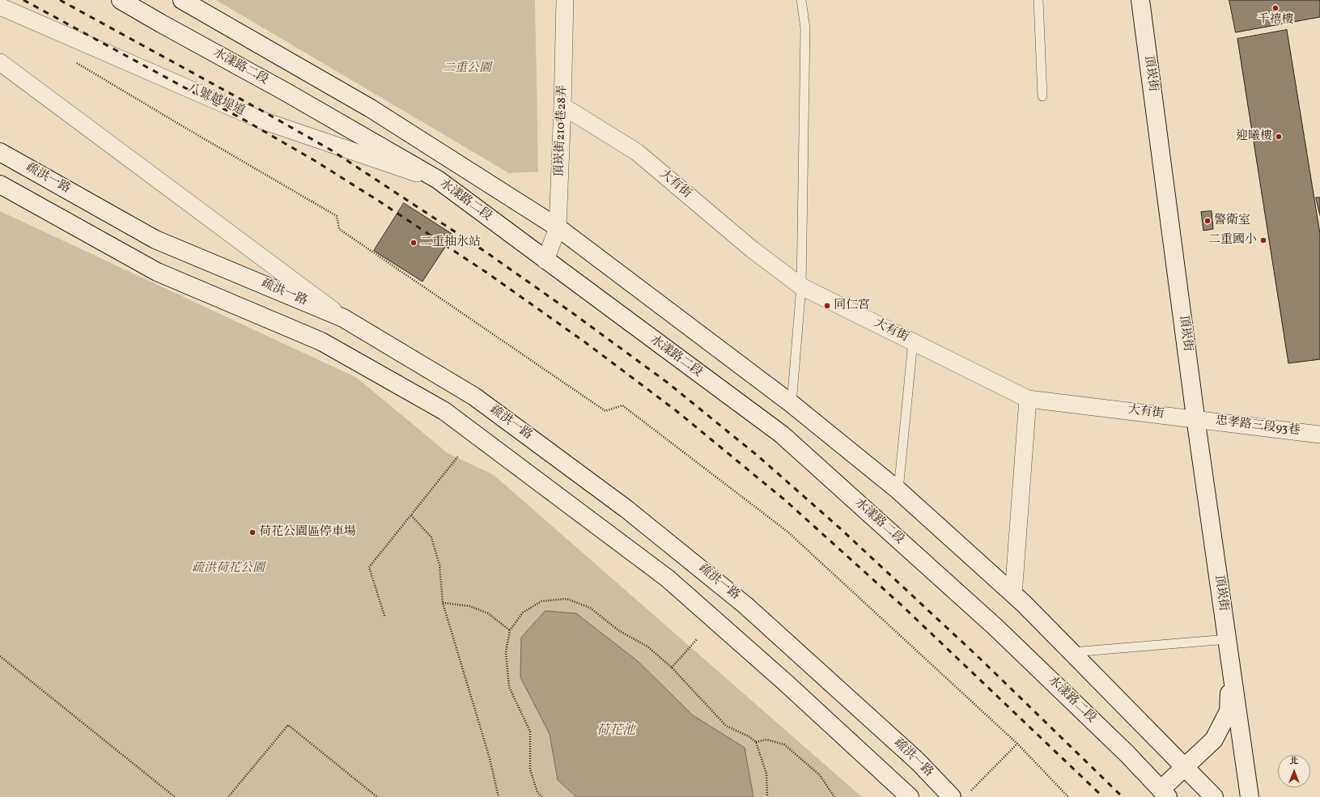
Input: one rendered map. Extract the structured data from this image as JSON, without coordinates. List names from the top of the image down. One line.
{"streets":{"street":["水漾路二段","頂崁街","八號越堤道","頂崁街210巷28弄","疏洪一路","大有街","忠孝路三段93巷"]},"crossings":[["水漾路二段","頂崁街"],["水漾路二段","八號越堤道"],["水漾路二段","頂崁街210巷28弄"],["頂崁街","大有街"],["頂崁街","忠孝路三段93巷"],["頂崁街210巷28弄","大有街"],["大有街","忠孝路三段93巷"]],"water":["荷花池"],"parks":["二重公園","疏洪荷花公園"],"places":["千禧樓","迎曦樓","警衛室","二重國小","二重抽水站","同仁宮","荷花公園區停車場"],"north":"top"}
